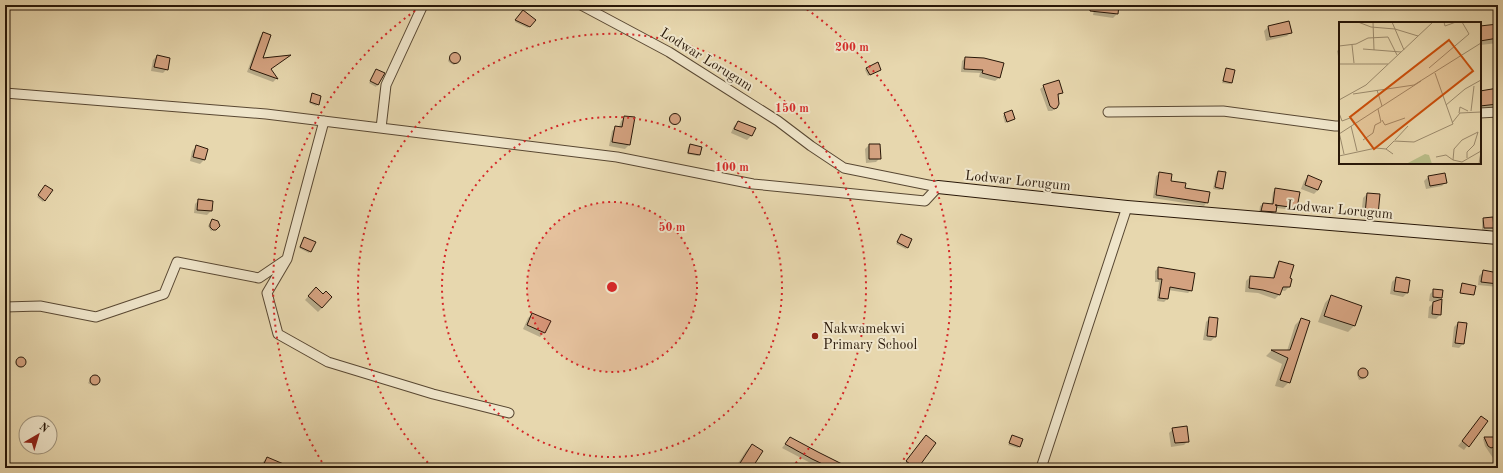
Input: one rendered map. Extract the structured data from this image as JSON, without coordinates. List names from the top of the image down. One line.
{"streets":{"street":["Lodwar Lorugum"]},"places":["Nakwamekwi Primary School"],"north":"top right","rings":["200 m","150 m","100 m","50 m"]}
